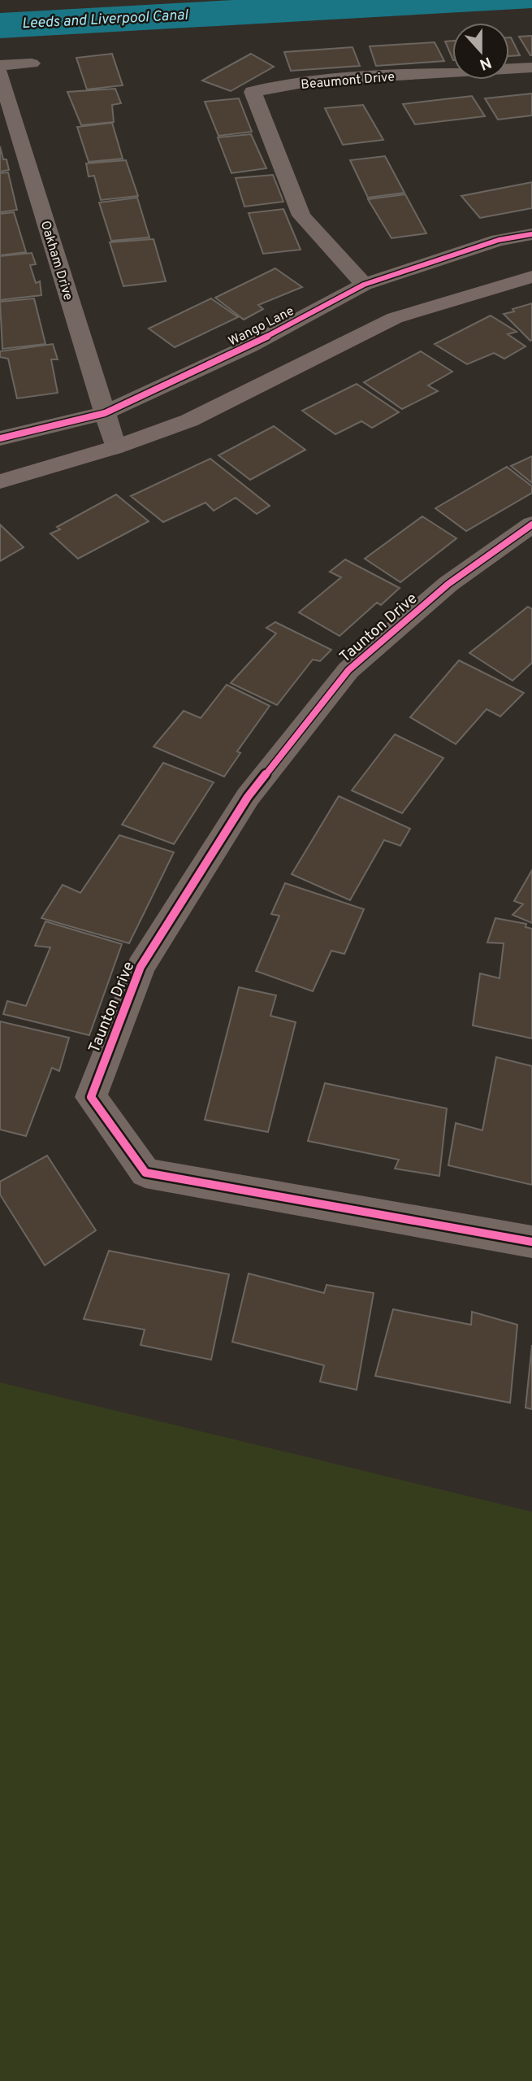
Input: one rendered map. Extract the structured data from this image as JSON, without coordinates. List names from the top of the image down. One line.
{"streets":{"street":["Beaumont Drive","Oakham Drive","Wango Lane","Taunton Drive"]},"crossings":[["Beaumont Drive","Wango Lane"],["Oakham Drive","Wango Lane"]],"water":["Leeds and Liverpool Canal"],"north":"bottom"}
